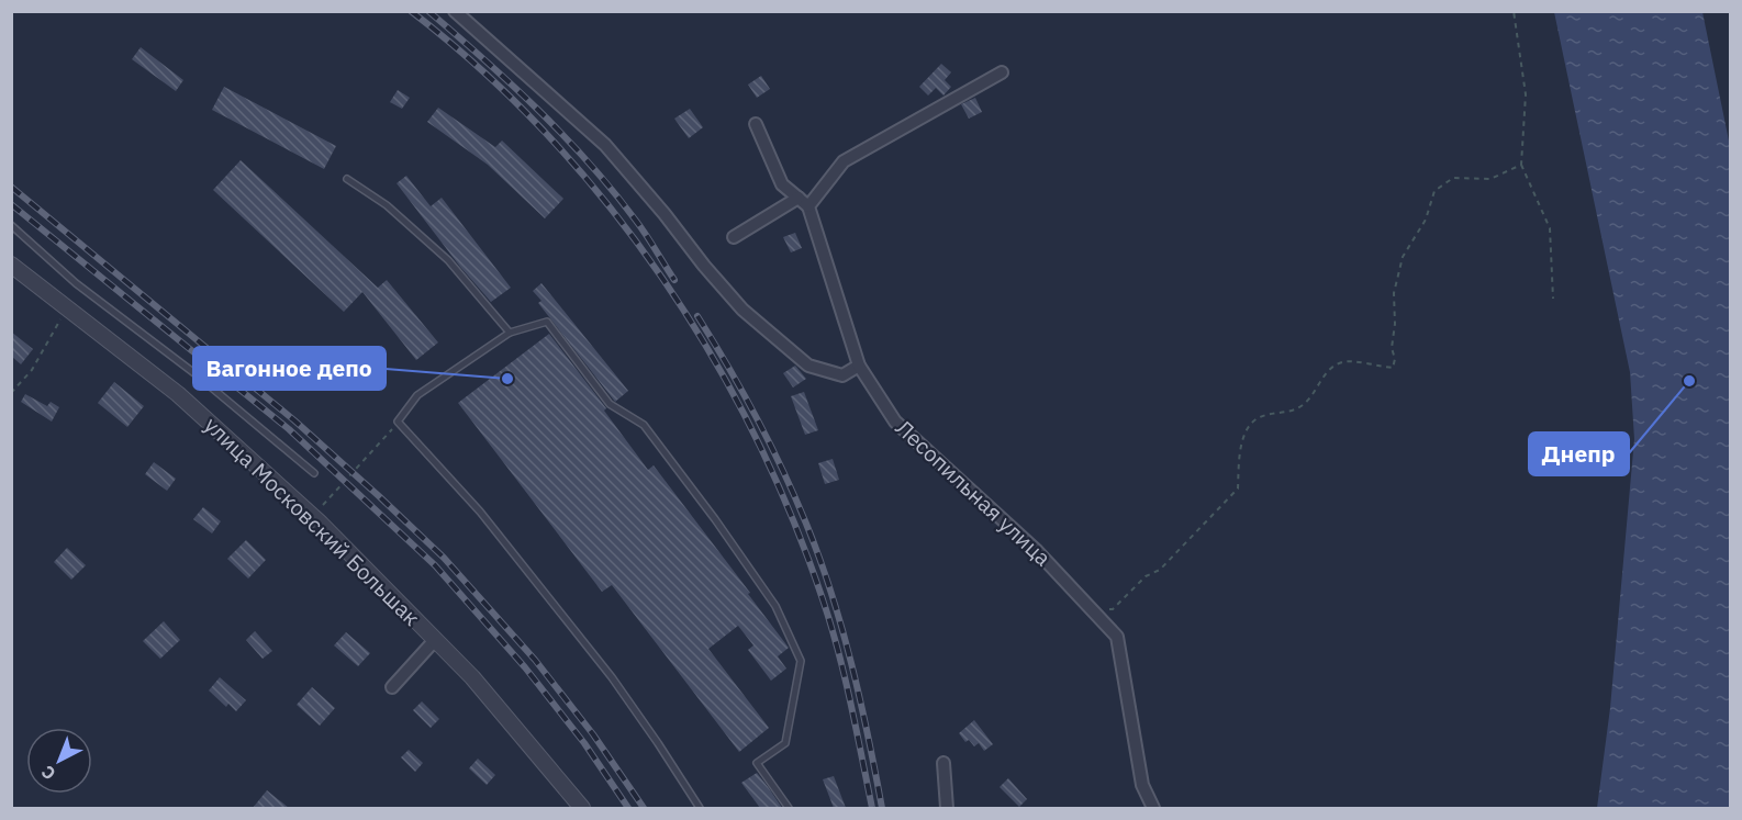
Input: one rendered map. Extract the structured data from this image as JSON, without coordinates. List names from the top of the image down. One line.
{"streets":{"street":["Лесопильная улица","улица Московский Большак"]},"places":["Вагонное депо","Днепр"],"north":"bottom left"}
